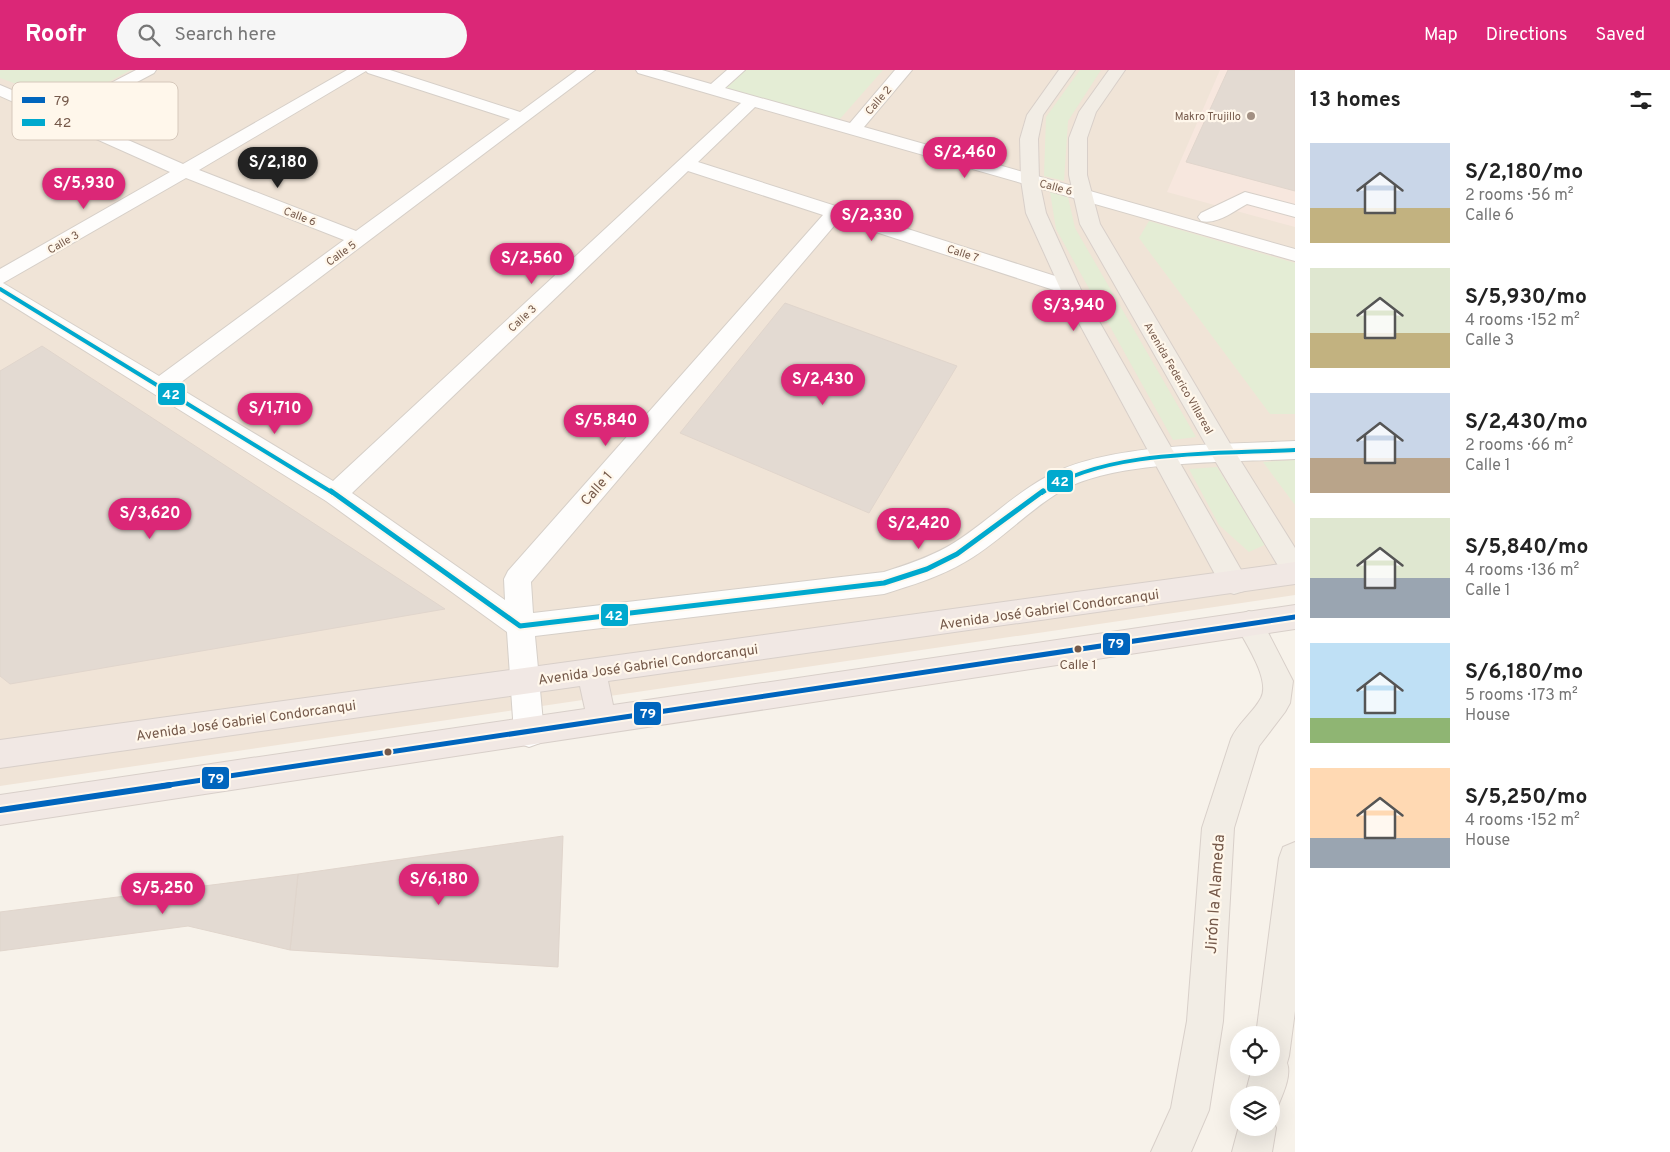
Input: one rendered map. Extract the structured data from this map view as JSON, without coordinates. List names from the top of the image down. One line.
{"streets":{"highway":["Avenida José Gabriel Condorcanqui"],"main road":["Avenida Federico Villareal","Jirón la Alameda"],"street":["Calle 2","Calle 6","Calle 3","Calle 5","Calle 7","Calle 1"]},"crossings":[["Calle 2","Calle 6"],["Calle 6","Calle 3"],["Calle 6","Calle 5"],["Calle 6","Avenida Federico Villareal"],["Calle 3","Calle 7"],["Calle 7","Calle 1"],["Avenida Federico Villareal","Avenida José Gabriel Condorcanqui"],["Calle 1","Avenida José Gabriel Condorcanqui"]],"places":["Makro Trujillo","Calle 1"],"lines":["transit line 42","transit line 79"],"legend":["79","42"],"page":{"header":"Roofr","search":"Search here","nav":["Map","Directions","Saved"],"heading":"13 homes","list":[{"name":"S/2,180/mo","note":"2 rooms · 56 m² · Calle 6"},{"name":"S/5,930/mo","note":"4 rooms · 152 m² · Calle 3"},{"name":"S/2,430/mo","note":"2 rooms · 66 m² · Calle 1"},{"name":"S/5,840/mo","note":"4 rooms · 136 m² · Calle 1"},{"name":"S/6,180/mo","note":"5 rooms · 173 m² · House"},{"name":"S/5,250/mo","note":"4 rooms · 152 m² · House"}],"price":["S/2,460","S/2,180","S/5,930","S/2,330","S/2,560","S/3,940","S/2,430","S/1,710","S/5,840","S/3,620","S/2,420","S/6,180","S/5,250"]}}
